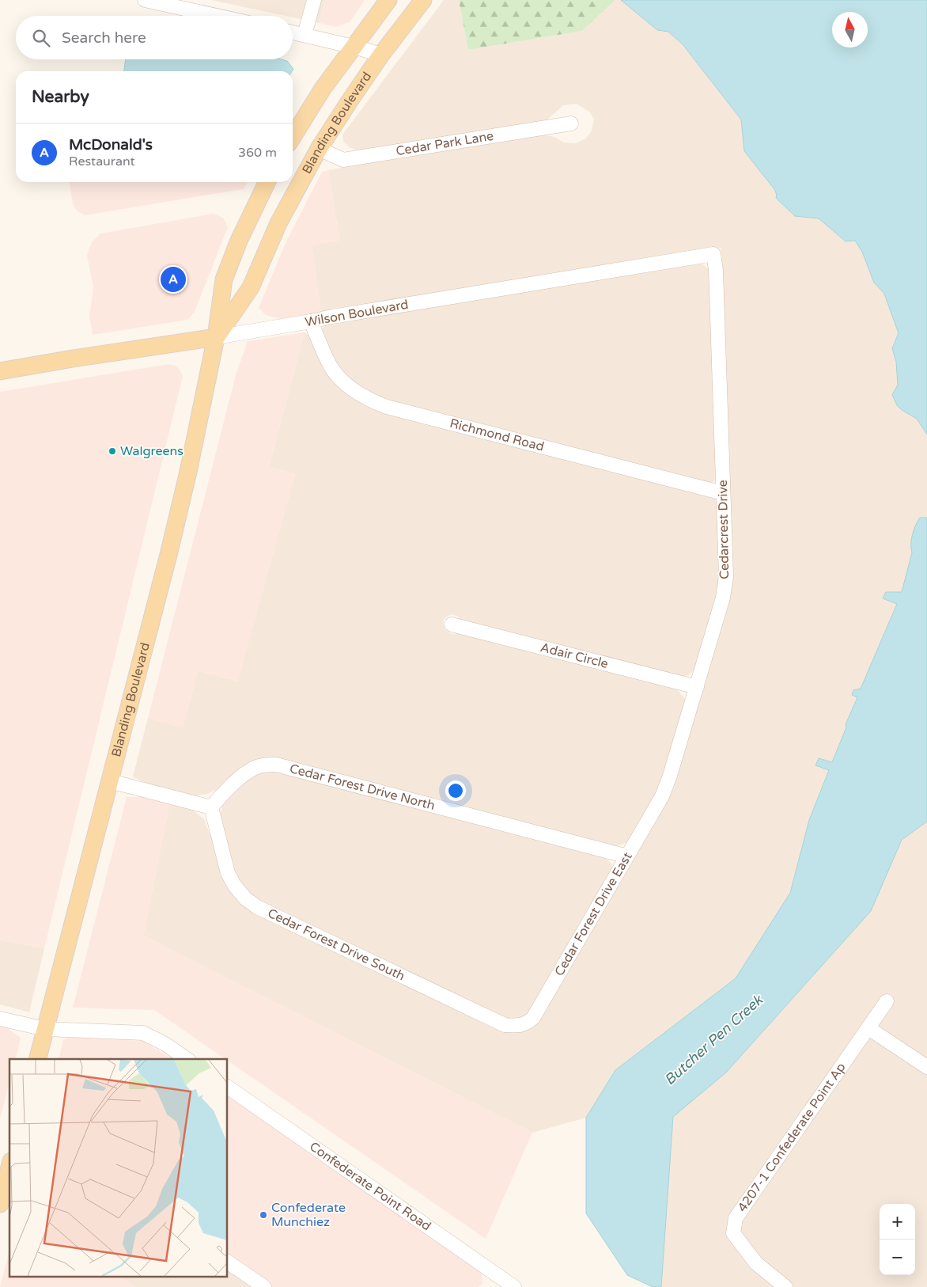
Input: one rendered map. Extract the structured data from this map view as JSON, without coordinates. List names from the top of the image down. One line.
{"streets":{"main road":["Blanding Boulevard","Wilson Boulevard"],"street":["Cedar Park Lane","Richmond Road","Cedarcrest Drive","Adair Circle","Cedar Forest Drive North","Cedar Forest Drive East","Cedar Forest Drive South","4207-1 Confederate Point Ap","Confederate Point Road"]},"crossings":[["Blanding Boulevard","Cedar Park Lane"],["Blanding Boulevard","Wilson Boulevard"],["Wilson Boulevard","Richmond Road"],["Wilson Boulevard","Cedarcrest Drive"],["Richmond Road","Cedarcrest Drive"],["Cedarcrest Drive","Adair Circle"],["Cedarcrest Drive","Cedar Forest Drive East"],["Cedar Forest Drive North","Cedar Forest Drive East"],["Cedar Forest Drive North","Cedar Forest Drive South"],["Cedar Forest Drive East","Cedar Forest Drive South"]],"water":["Butcher Pen Creek"],"places":["Walgreens","Confederate Munchiez"],"north":"top","page":{"search":"Search here","heading":"Nearby","list":[{"mark":"A","name":"McDonald's","note":"Restaurant","value":"360 m"}],"pins":"A","map_buttons":["+","−"]}}
